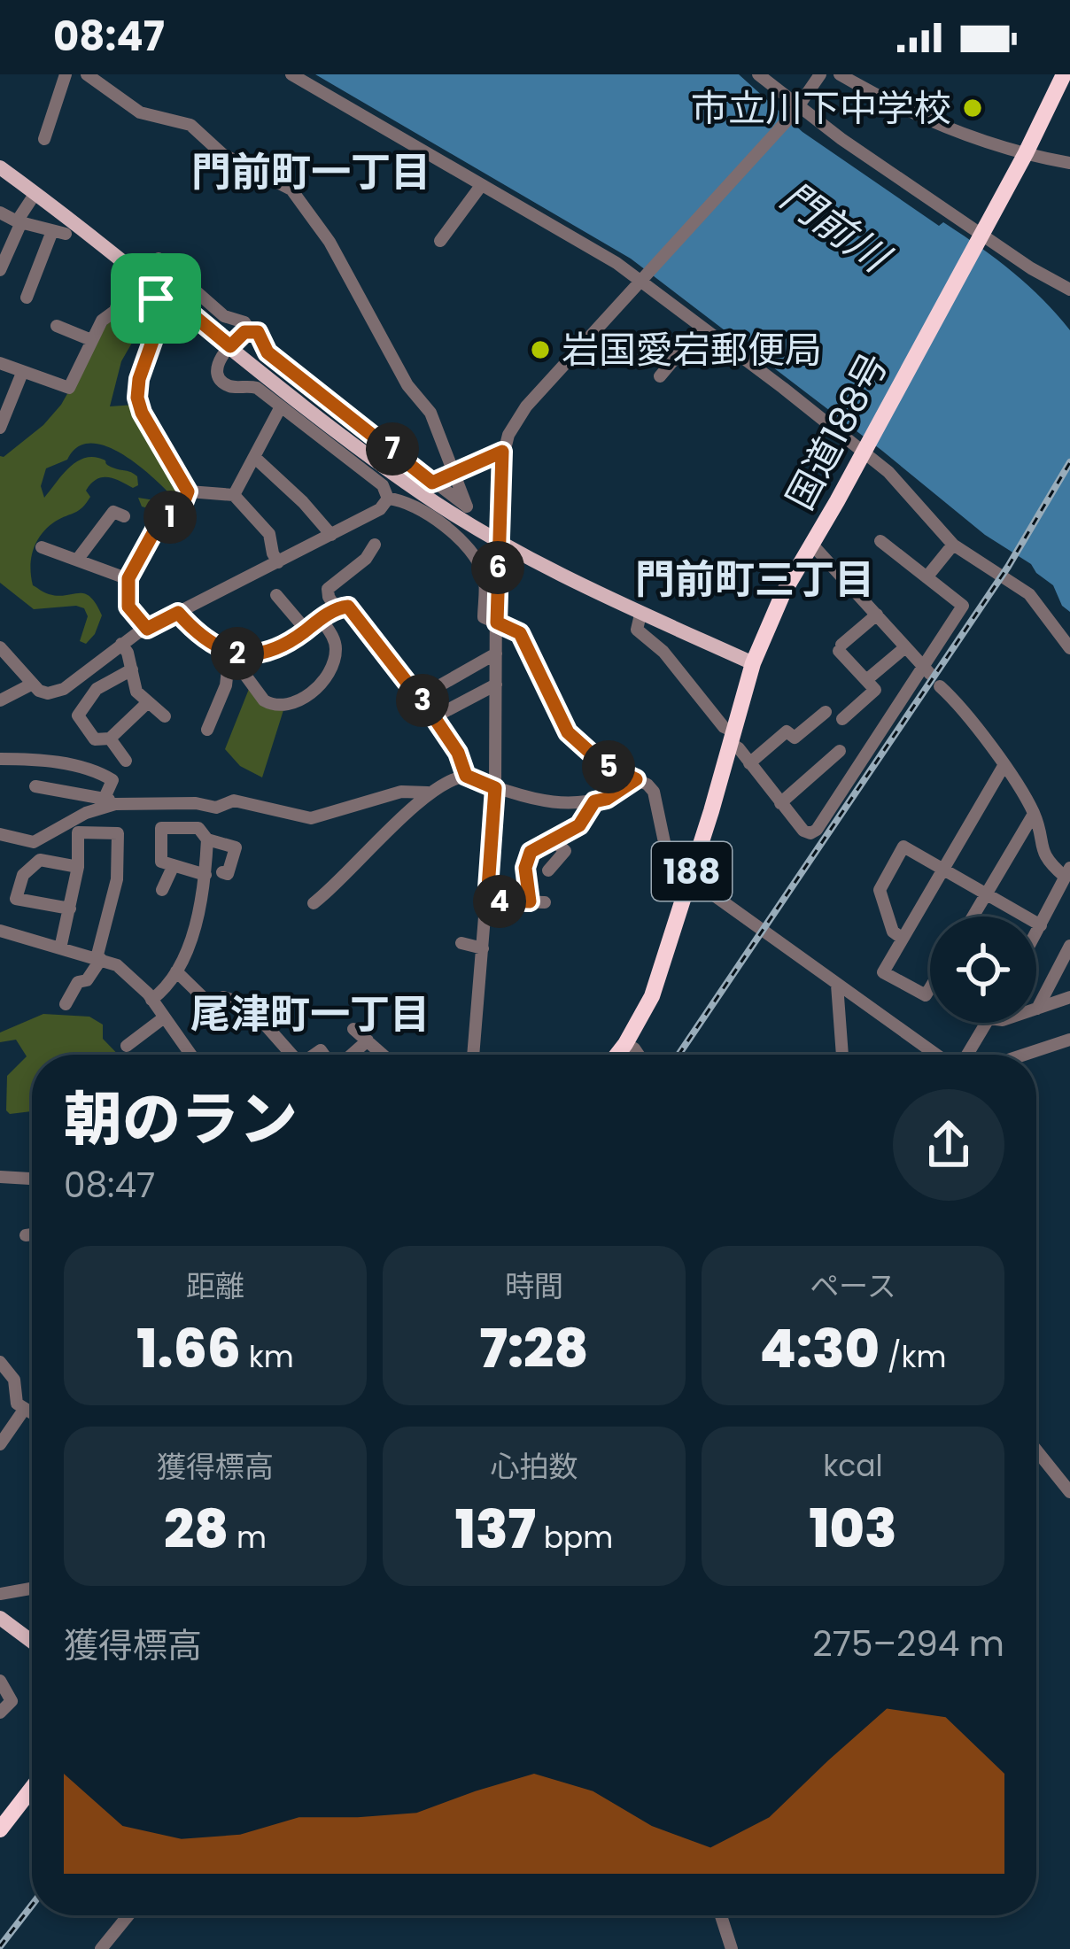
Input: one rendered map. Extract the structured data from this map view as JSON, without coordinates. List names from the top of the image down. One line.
{"streets":{"highway":["国道188号","188"]},"districts":["門前町一丁目","門前町三丁目","尾津町一丁目"],"water":["門前川"],"places":["市立川下中学校","岩国愛宕郵便局"],"page":{"status":"08:47","pins":["7","1","6","2","3","5","4"],"heading":["朝のラン","08:47"],"stats":[["距離","1.66 km"],["時間","7:28"],["ペース","4:30 /km"],["獲得標高","28 m"],["心拍数","137 bpm"],["kcal","103"]],"chart":["獲得標高","275–294 m"]}}
